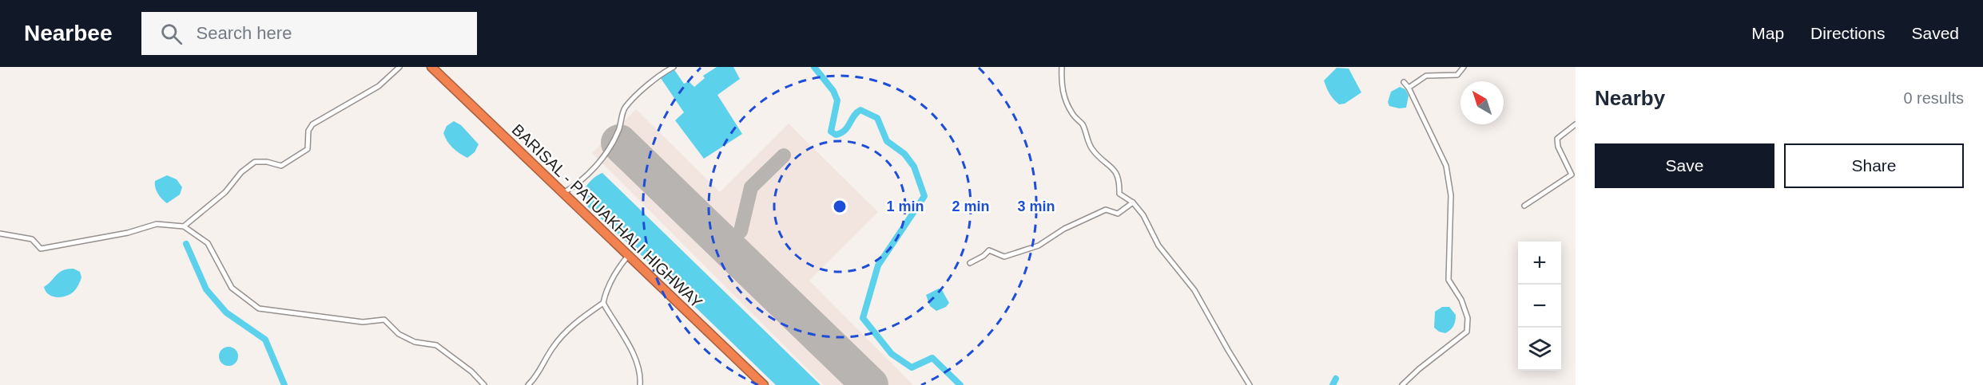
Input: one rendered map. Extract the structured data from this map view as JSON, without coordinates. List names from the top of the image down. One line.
{"streets":{"highway":["BARISAL - PATUAKHALI HIGHWAY"]},"north":"top left","page":{"header":"Nearbee","search":"Search here","nav":["Map","Directions","Saved"],"heading":["Nearby","0 results"],"buttons":["Save","Share"],"map_buttons":["+","−"]},"rings":["1 min","2 min","3 min"]}
